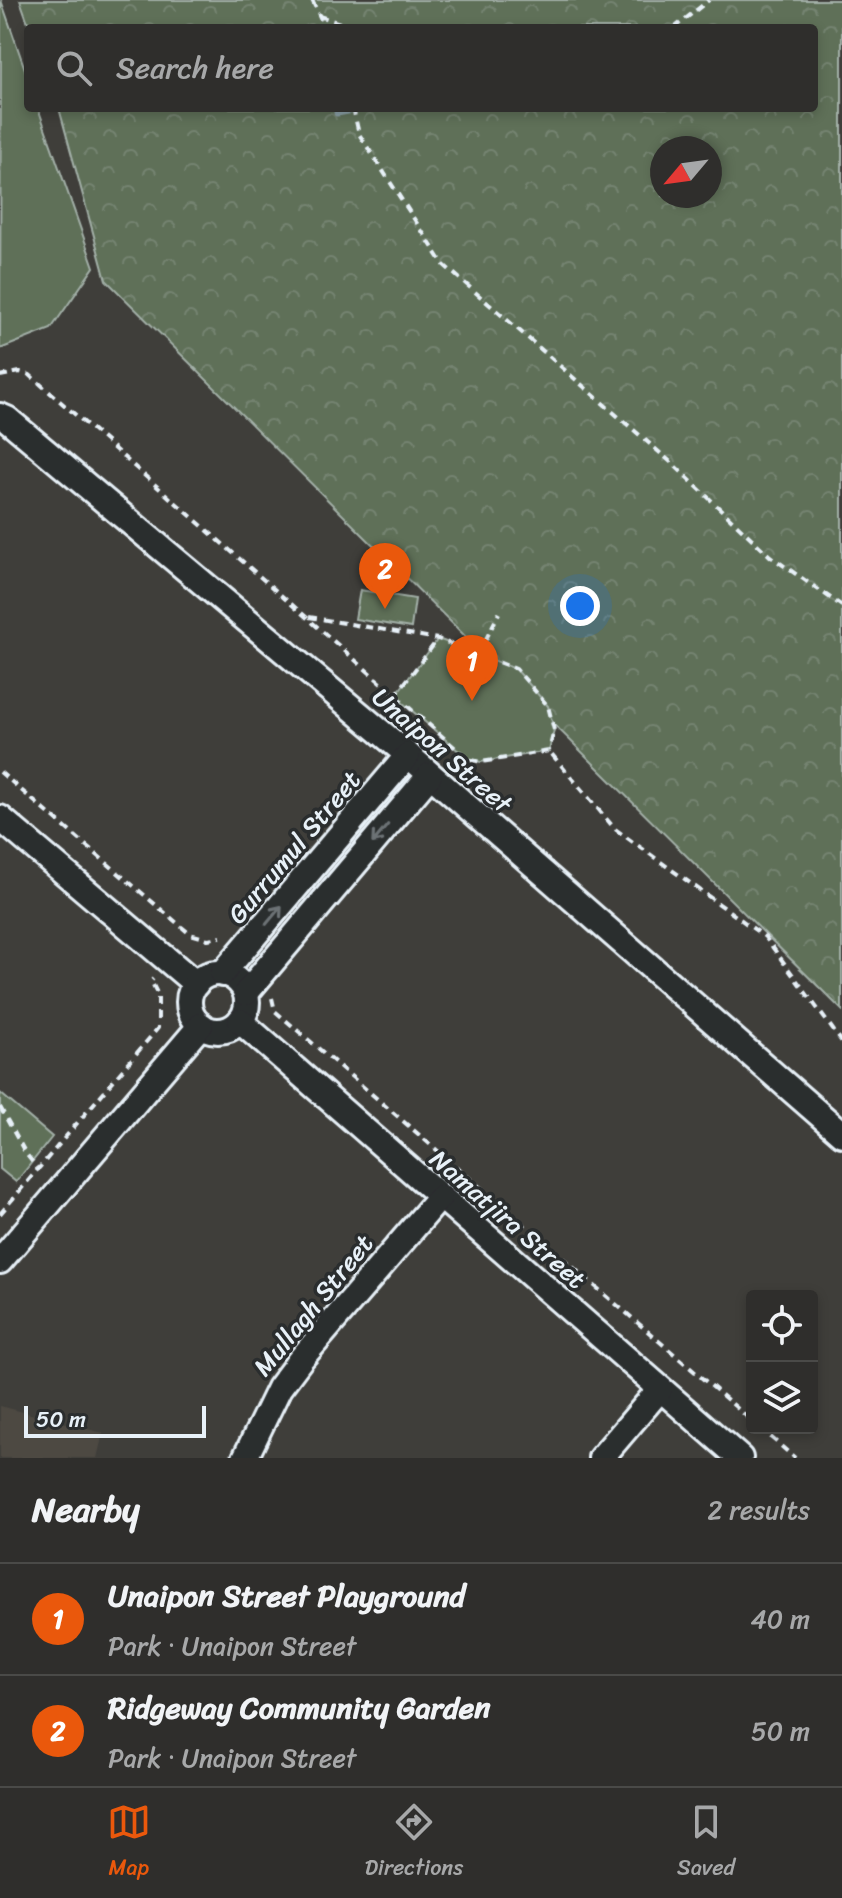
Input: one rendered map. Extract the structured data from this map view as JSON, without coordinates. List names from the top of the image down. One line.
{"streets":{"street":["Unaipon Street","Gurrumul Street","Namatjira Street","Mullagh Street"]},"crossings":[["Unaipon Street","Gurrumul Street"],["Gurrumul Street","Namatjira Street"],["Namatjira Street","Mullagh Street"]],"scale_bar":"50 m","north":"bottom left","page":{"search":"Search here","pins":["2","1"],"scale":"50 m","heading":["Nearby","2 results"],"list":[{"mark":"1","name":"Unaipon Street Playground","note":"Park · Unaipon Street","value":"40 m"},{"mark":"2","name":"Ridgeway Community Garden","note":"Park · Unaipon Street","value":"50 m"}],"nav":["Map","Directions","Saved"]}}
